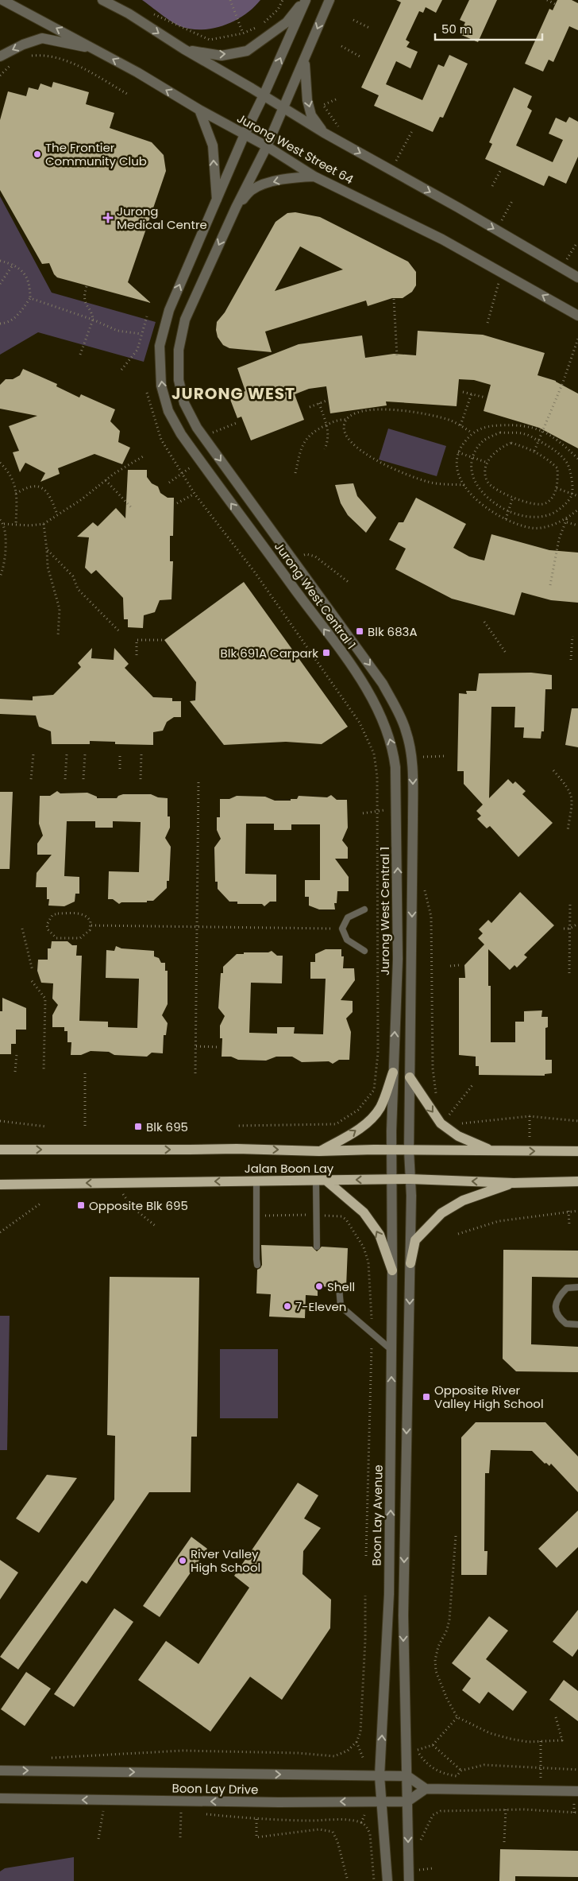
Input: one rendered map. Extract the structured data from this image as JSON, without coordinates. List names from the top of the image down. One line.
{"streets":{"main road":["Jalan Boon Lay"],"street":["Jurong West Street 64","Jurong West Central 1","Boon Lay Avenue","Boon Lay Drive"]},"crossings":[["Jurong West Street 64","Jurong West Central 1"],["Jurong West Central 1","Jalan Boon Lay"],["Jurong West Central 1","Boon Lay Avenue"],["Jalan Boon Lay","Boon Lay Avenue"],["Boon Lay Avenue","Boon Lay Drive"]],"districts":["JURONG WEST"],"places":{"other":["The Frontier Community Club","Shell","7-Eleven","River Valley High School"],"health":["Jurong Medical Centre"],"transit":["Blk 683A","Blk 691A Carpark","Blk 695","Opposite Blk 695","Opposite River Valley High School"]},"scale_bar":"50 m"}
